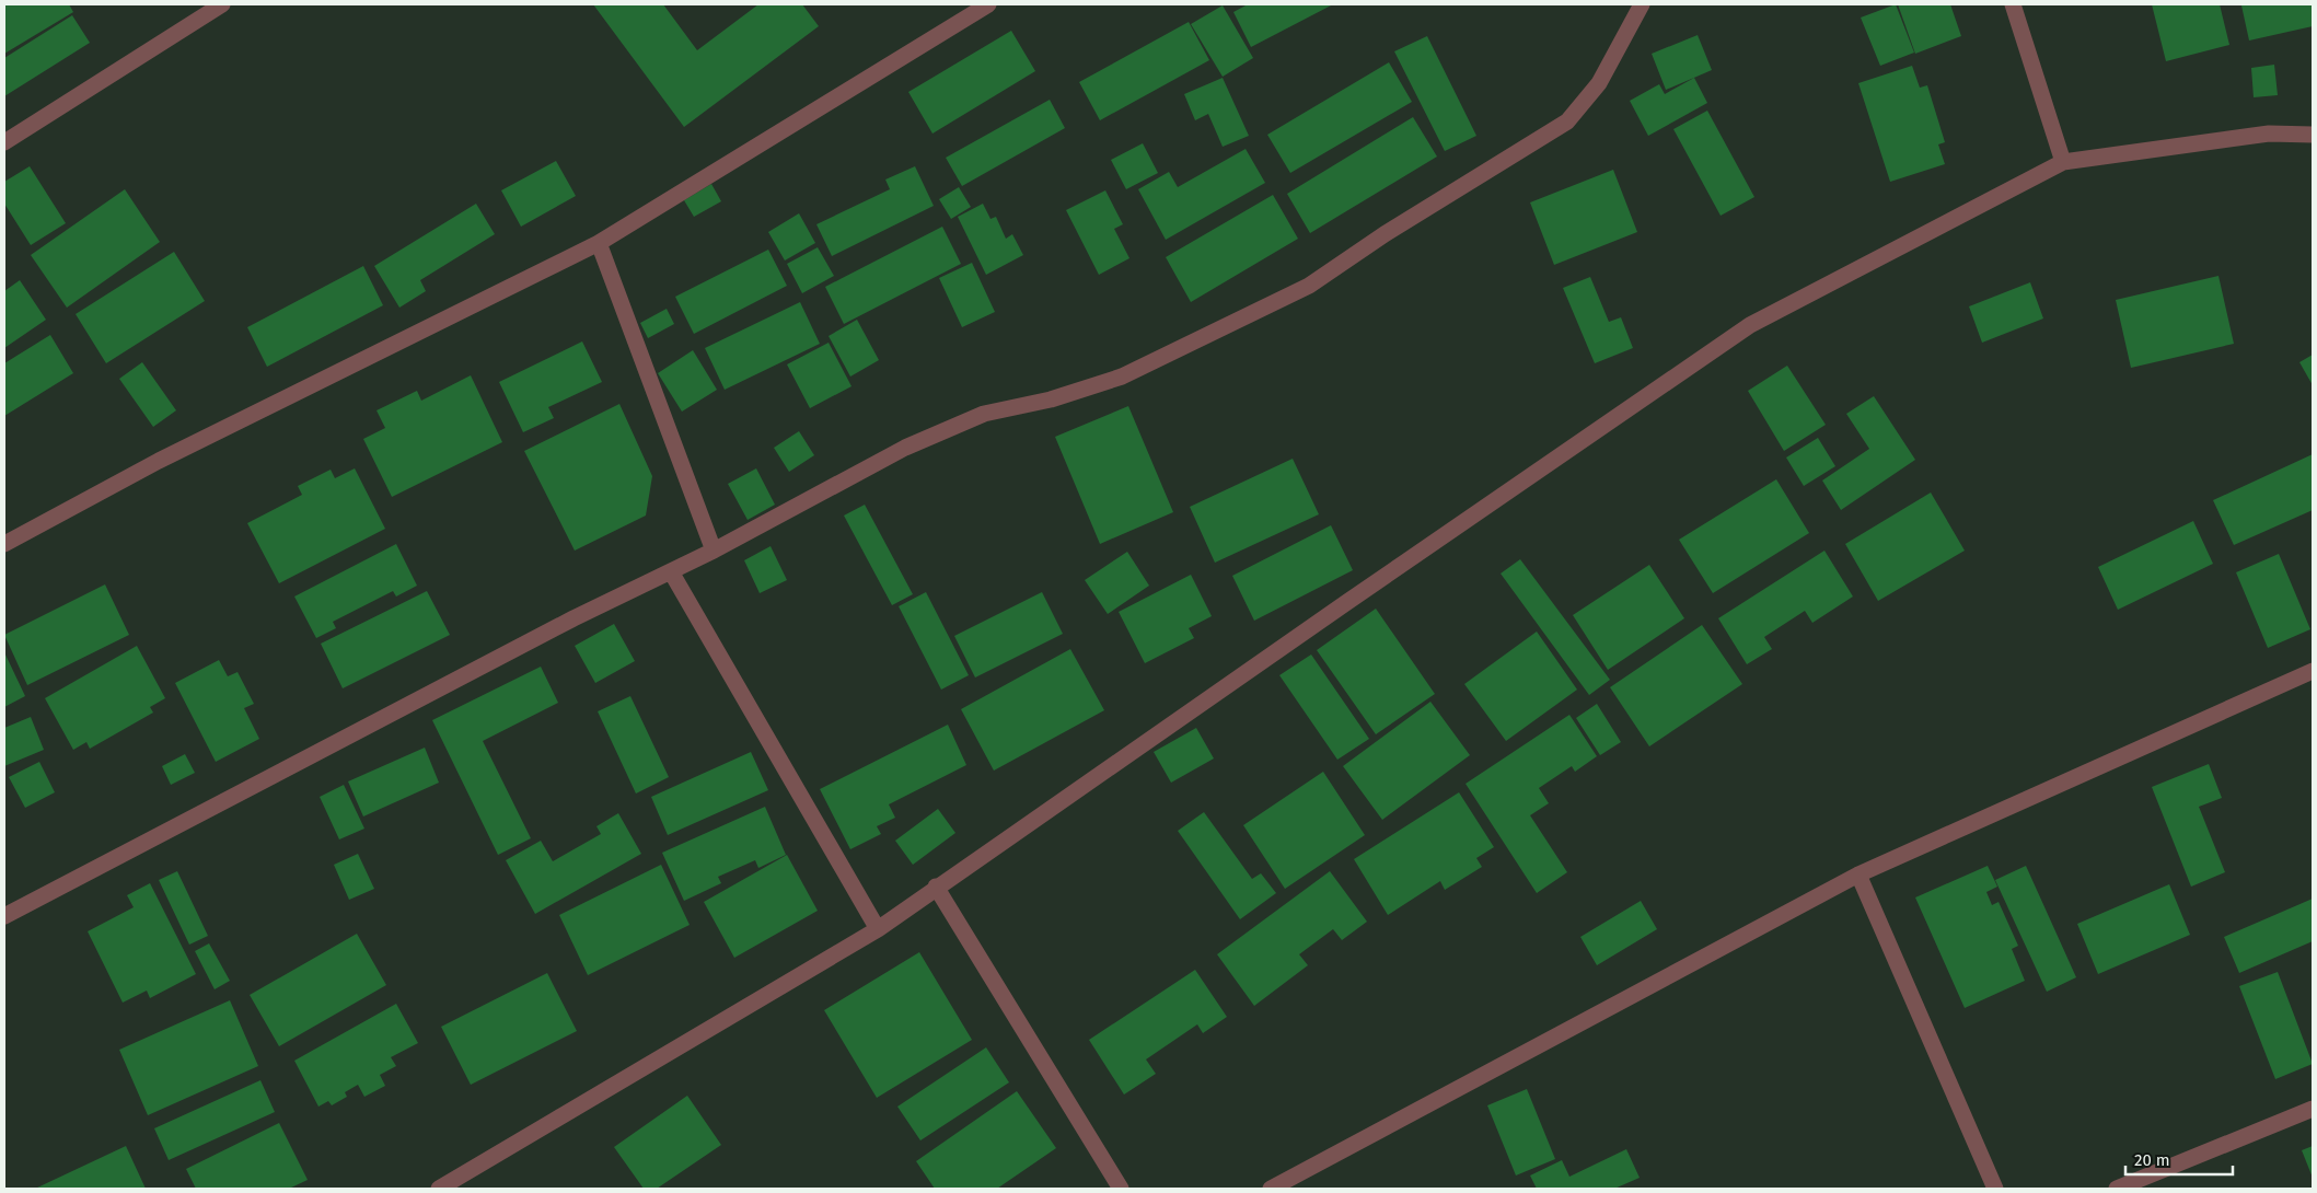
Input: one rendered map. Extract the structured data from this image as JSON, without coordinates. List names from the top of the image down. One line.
{"scale_bar":"20 m"}
